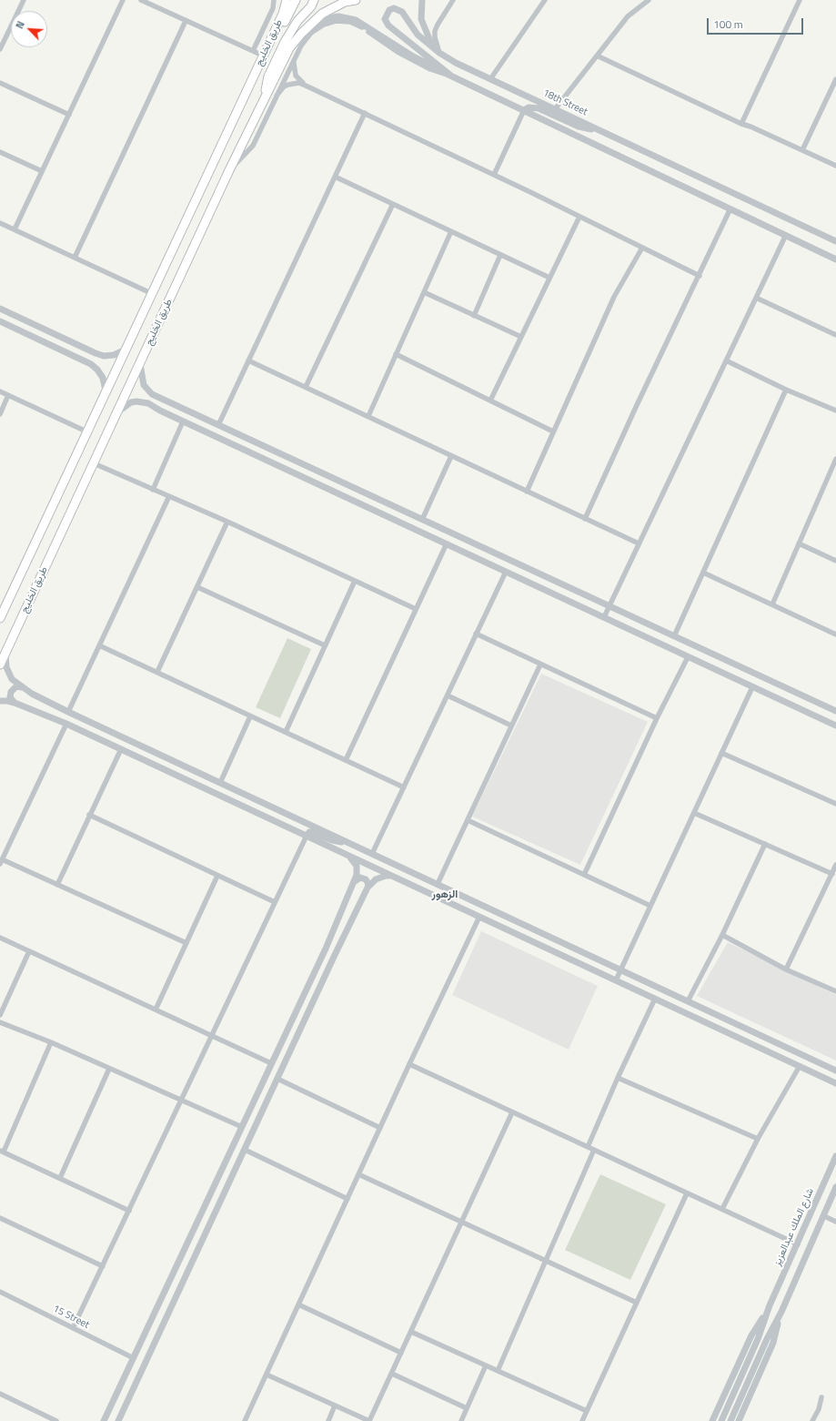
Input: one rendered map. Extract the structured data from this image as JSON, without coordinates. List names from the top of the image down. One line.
{"streets":{"main road":["طريق الخليج"],"street":["18th Street","شارع الملك عبدالعزيز","15 Street"]},"districts":["الزهور"],"scale_bar":"100 m","north":"top left"}
